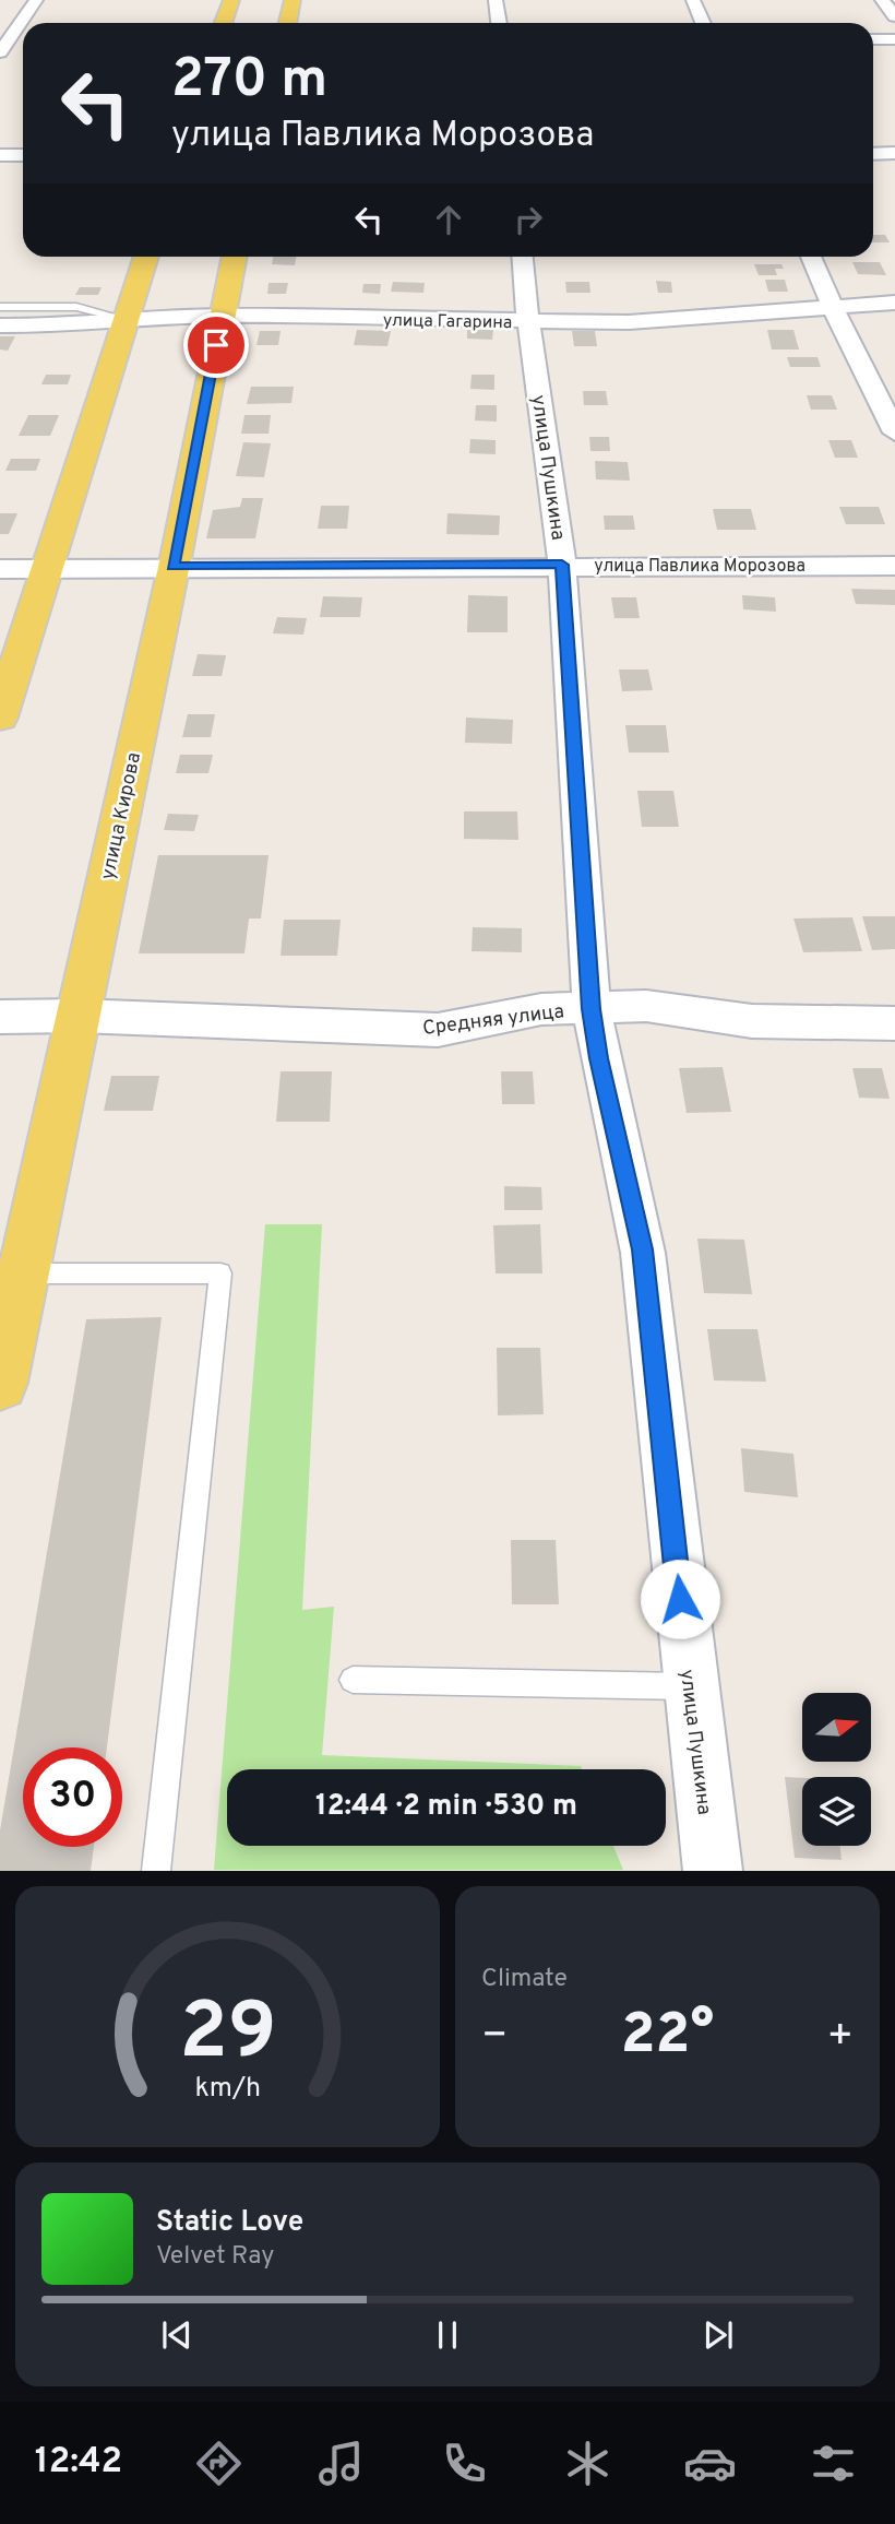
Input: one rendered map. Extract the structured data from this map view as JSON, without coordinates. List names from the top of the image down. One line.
{"streets":{"main road":["улица Кирова"],"street":["улица Гагарина","улица Пушкина","улица Павлика Морозова","Средняя улица"]},"crossings":[["улица Гагарина","улица Пушкина"],["улица Гагарина","улица Кирова"],["улица Пушкина","улица Павлика Морозова"],["улица Пушкина","Средняя улица"],["улица Павлика Морозова","улица Кирова"],["улица Кирова","Средняя улица"]],"north":"right","page":{"turn":["270 m","улица Павлика Морозова"],"limit":"30","trip":"12:44 · 2 min · 530 m","tile":"Climate","heat":["−","22°","+"],"song":["Static Love","Velvet Ray"],"tabs":"12:42","gauge":["29","km/h"]}}
